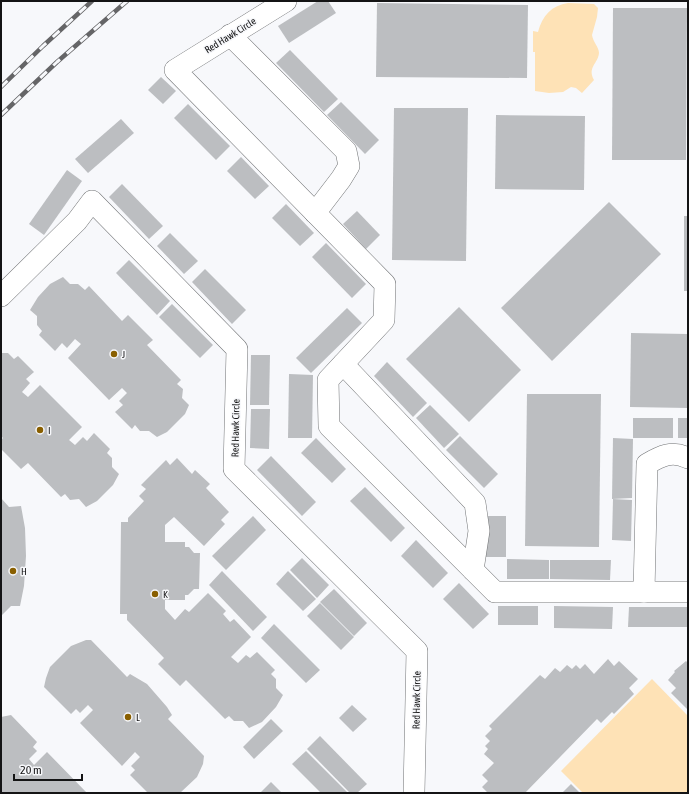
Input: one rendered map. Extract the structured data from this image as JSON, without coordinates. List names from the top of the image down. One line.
{"streets":{"street":["Red Hawk Circle"]},"places":["J","I","H","K","L"],"scale_bar":"20 m"}
